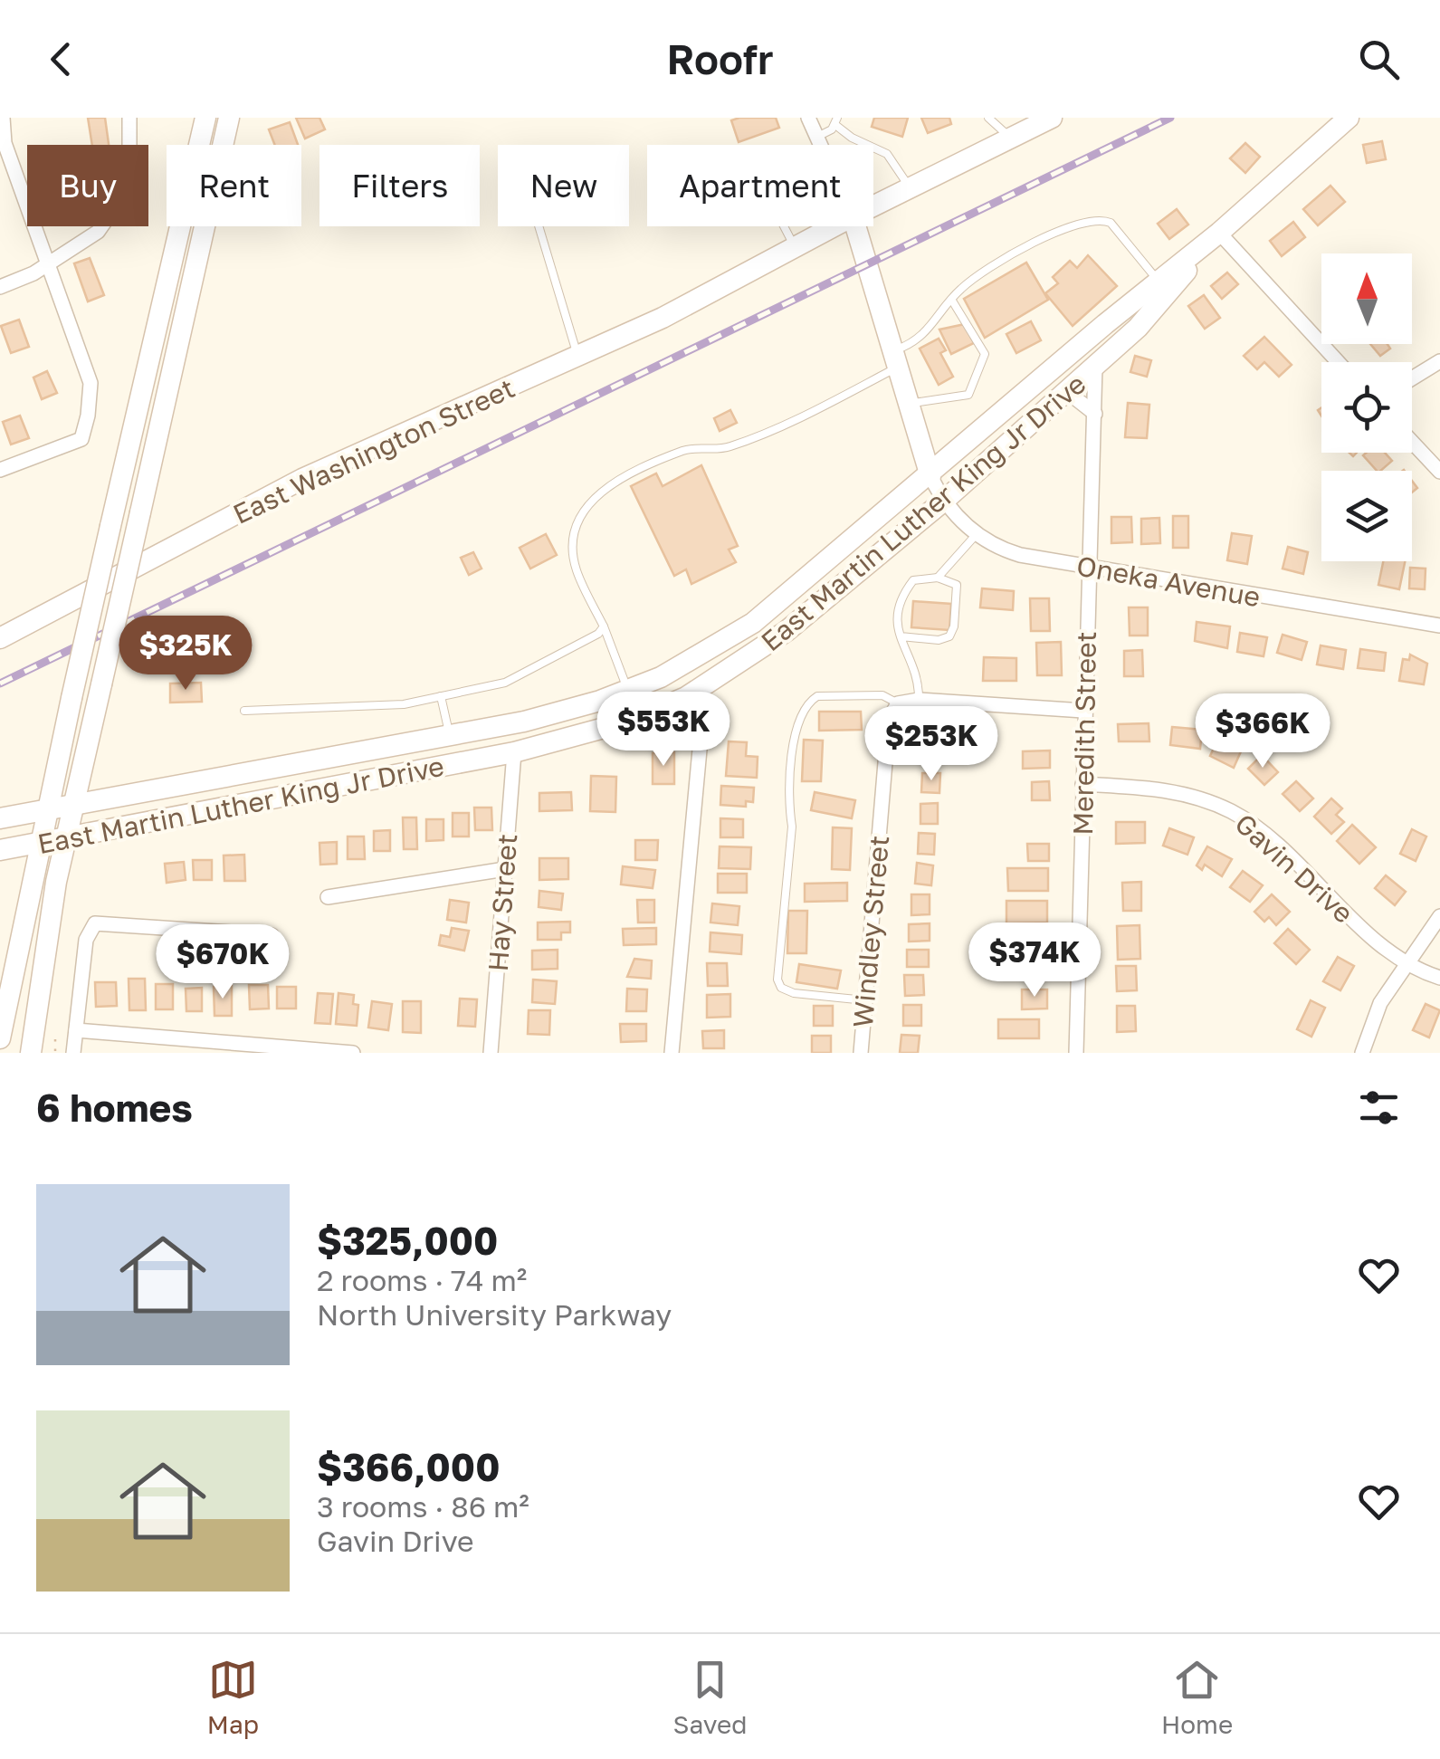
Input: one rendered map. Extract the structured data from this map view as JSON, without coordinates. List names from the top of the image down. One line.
{"streets":{"main road":["East Washington Street","East Martin Luther King Jr Drive"],"street":["Oneka Avenue","Meredith Street","Gavin Drive","Hay Street","Windley Street"]},"crossings":[["East Martin Luther King Jr Drive","Oneka Avenue"],["East Martin Luther King Jr Drive","Meredith Street"],["East Martin Luther King Jr Drive","Hay Street"],["Oneka Avenue","Meredith Street"],["Meredith Street","Gavin Drive"]],"north":"top","page":{"header":"Roofr","chip":["Buy","Rent","Filters","New","Apartment"],"price":["$325K","$553K","$366K","$253K","$374K","$670K"],"heading":"6 homes","list":[{"name":"$325,000","note":"2 rooms · 74 m² · North University Parkway"},{"name":"$366,000","note":"3 rooms · 86 m² · Gavin Drive"}],"tabs":["Map","Saved","Home"]}}
